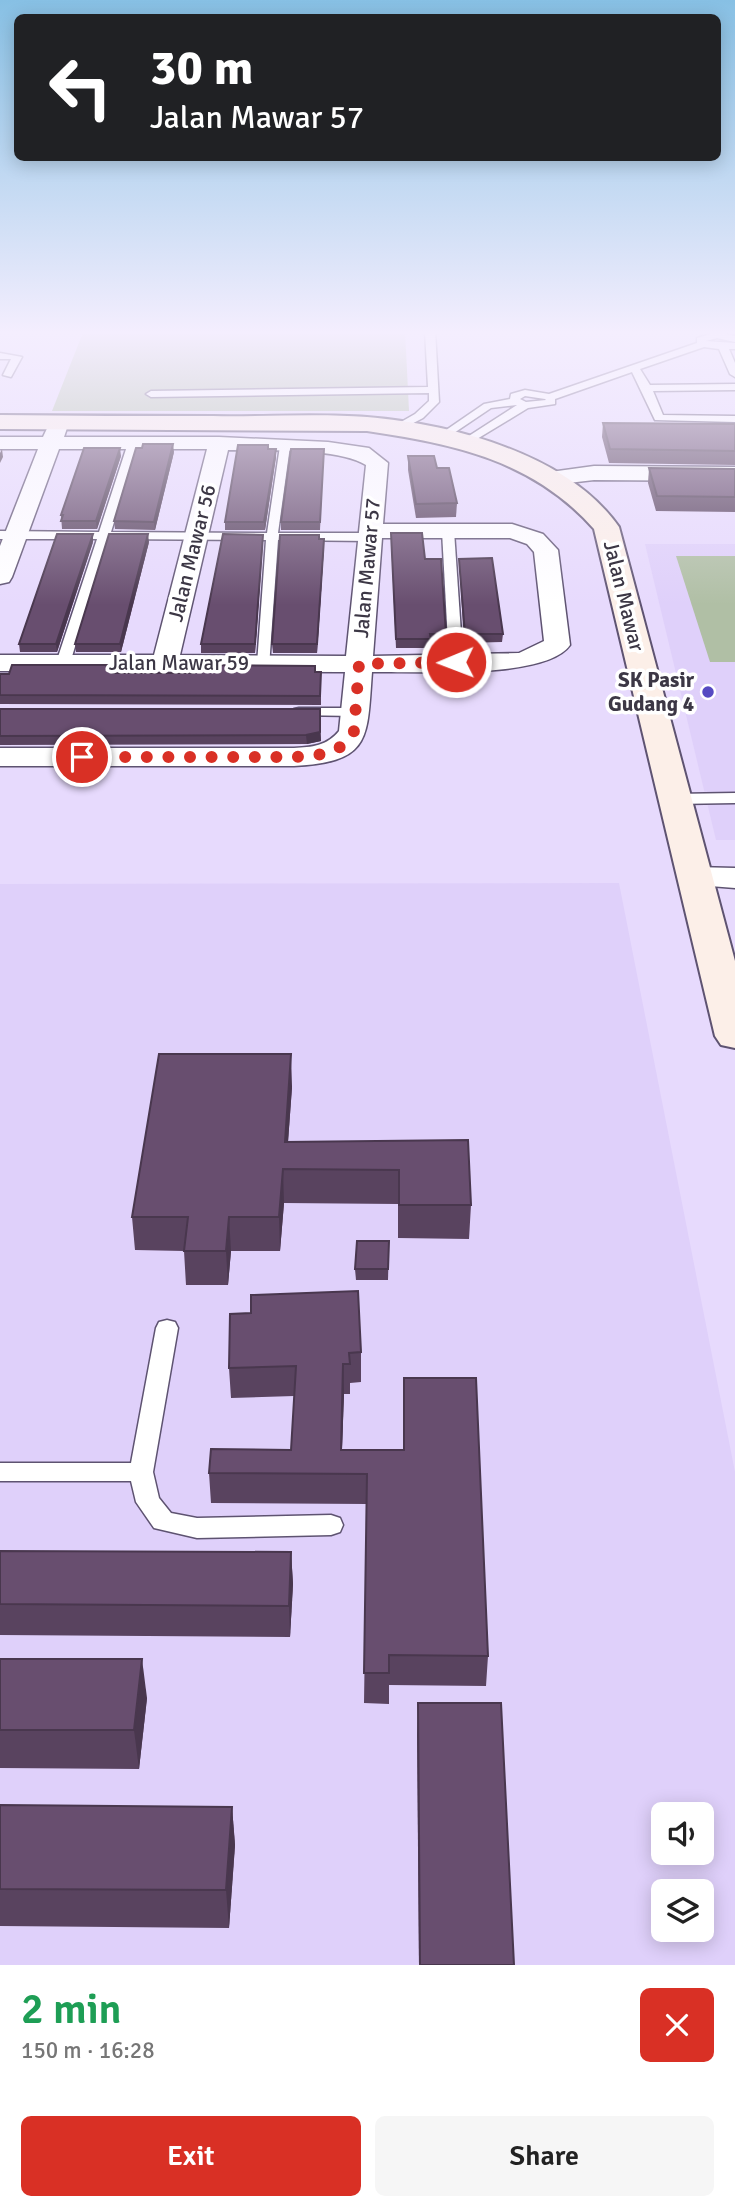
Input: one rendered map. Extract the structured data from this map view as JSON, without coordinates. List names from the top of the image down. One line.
{"streets":{"street":["Jalan Mawar 56","Jalan Mawar 57","Jalan Mawar","Jalan Mawar 59"]},"crossings":[["Jalan Mawar 56","Jalan Mawar 59"],["Jalan Mawar 57","Jalan Mawar 59"]],"places":["SK Pasir Gudang 4"],"page":{"turn":["30 m","Jalan Mawar 57"],"heading":["2 min","150 m · 16:28"],"buttons":["Exit","Share"]}}
